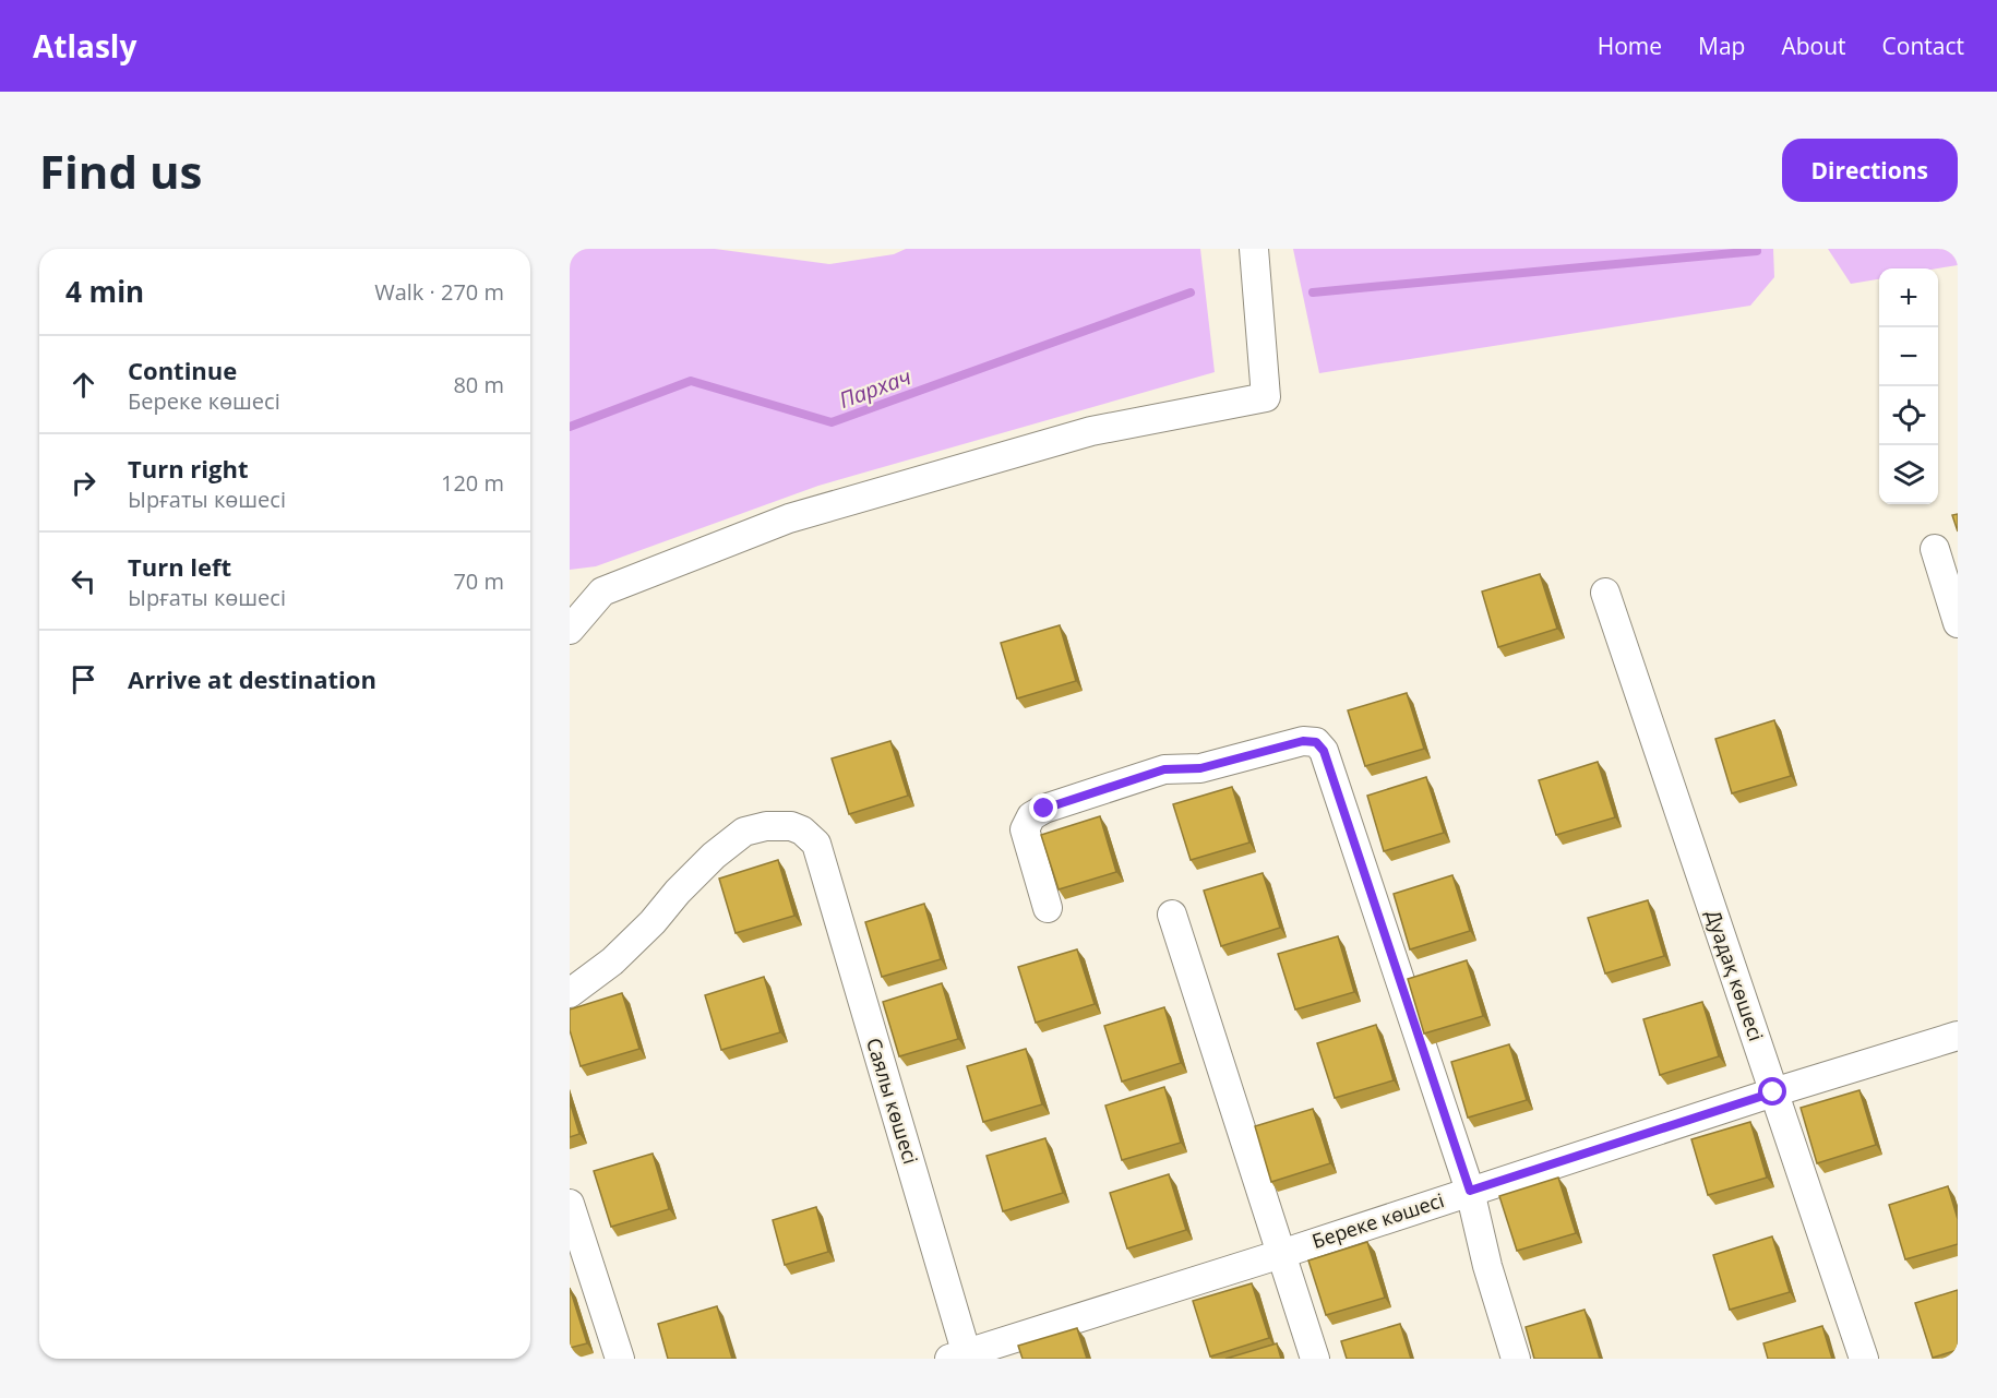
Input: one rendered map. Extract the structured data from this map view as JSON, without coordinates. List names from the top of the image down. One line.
{"streets":{"street":["Дуадақ көшесі","Саялы көшесі","Береке көшесі"]},"crossings":[["Дуадақ көшесі","Береке көшесі"],["Саялы көшесі","Береке көшесі"]],"water":["Пархач"],"page":{"header":"Atlasly","nav":["Home","Map","About","Contact"],"buttons":"Directions","title":"Find us","heading":["4 min","Walk · 270 m"],"map_buttons":["+","−"],"list":[["Continue","Береке көшесі","80 m"],["Turn right","Ырғаты көшесі","120 m"],["Turn left","Ырғаты көшесі","70 m"],"Arrive at destination"]}}
